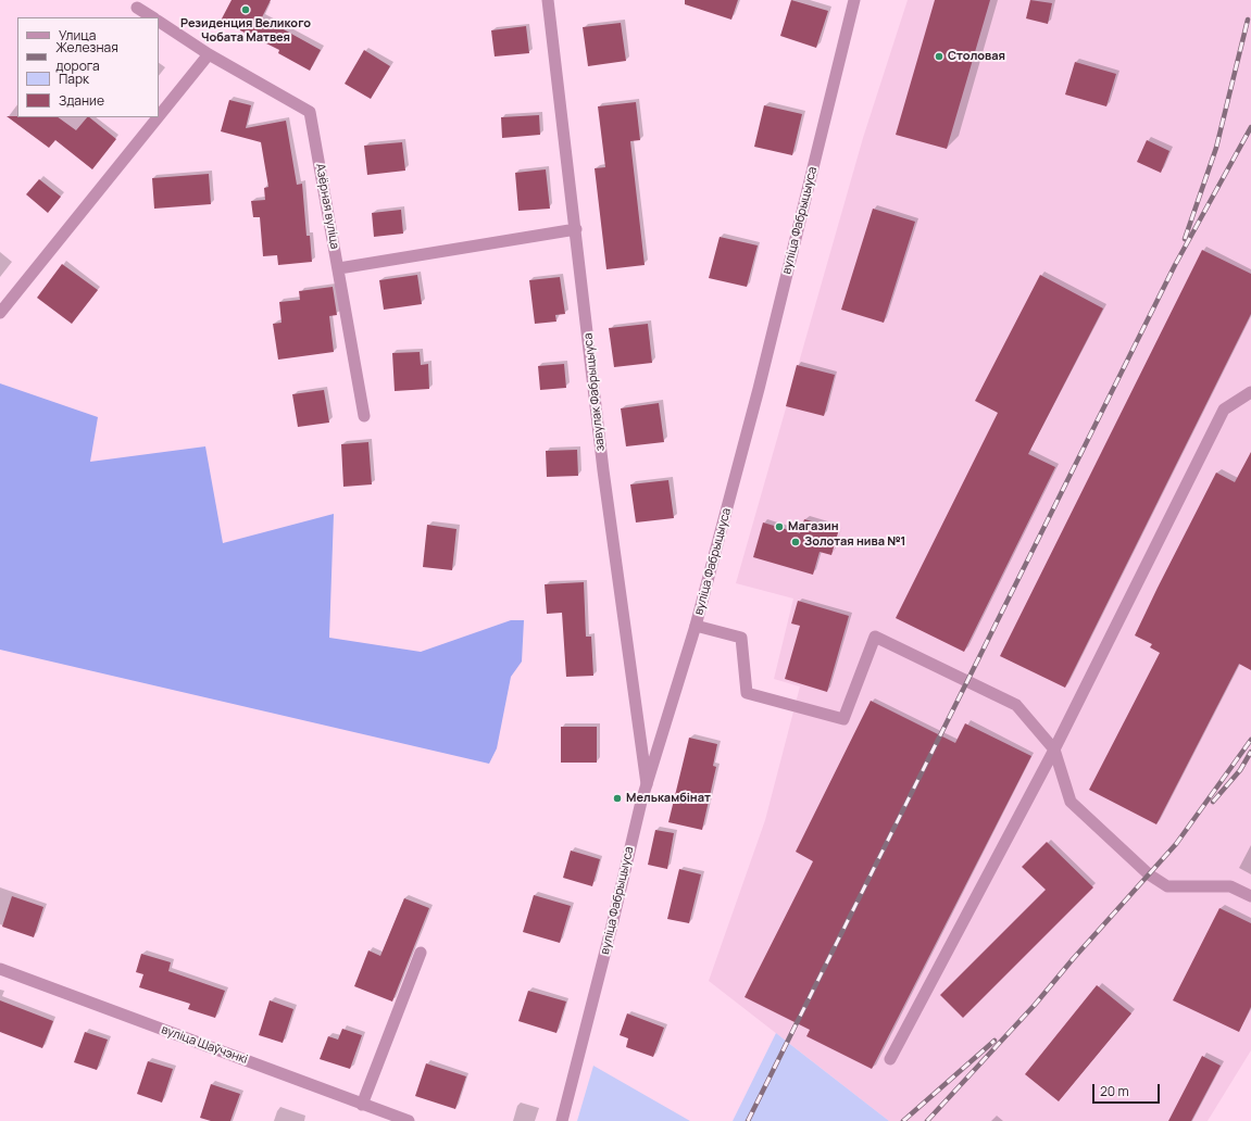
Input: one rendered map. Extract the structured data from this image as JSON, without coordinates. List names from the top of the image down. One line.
{"streets":{"street":["Азёрная вуліца","вуліца Фабрыцыуса","завулак Фабрыцыуса","вуліца Шаўчэнкі"]},"crossings":[["вуліца Фабрыцыуса","завулак Фабрыцыуса"]],"places":["Резиденция Великого Чобата Матвея","Столовая","Магазин","Золотая нива №1","Мелькамбінат"],"legend":["Улица","Железная дорога","Парк","Здание"],"scale_bar":"20 m"}
